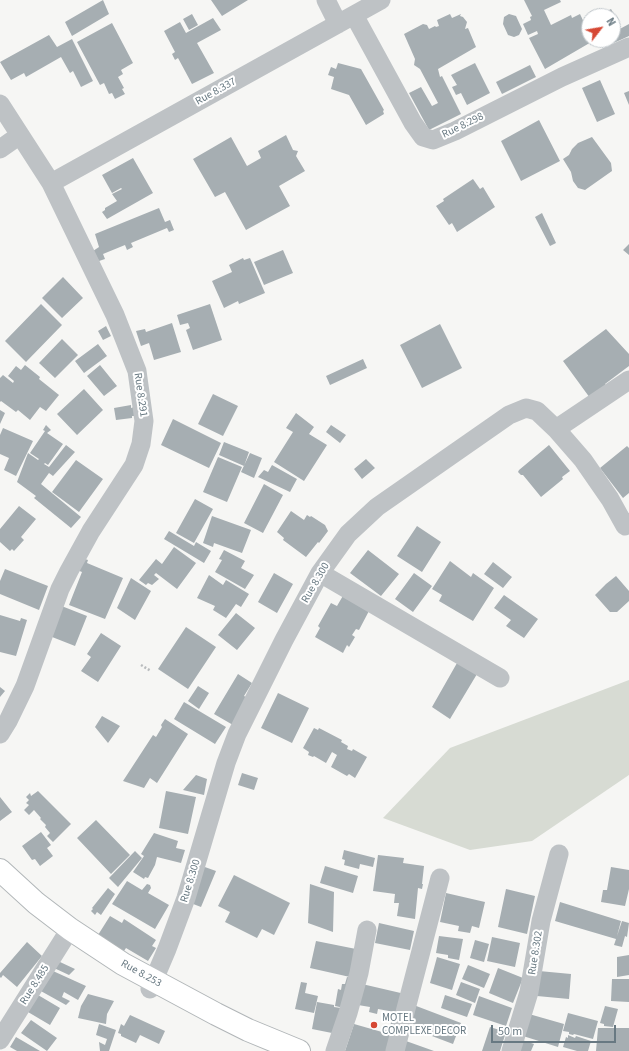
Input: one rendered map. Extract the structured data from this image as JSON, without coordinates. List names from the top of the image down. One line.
{"streets":{"highway":["Rue 8.253"],"street":["Rue 8.337","Rue 8.298","Rue 8.291","Rue 8.300","Rue 8.302","Rue 8.485"]},"crossings":[["Rue 8.337","Rue 8.298"],["Rue 8.337","Rue 8.291"],["Rue 8.300","Rue 8.253"],["Rue 8.253","Rue 8.485"]],"places":["MOTEL COMPLEXE DECOR"],"scale_bar":"50 m","north":"top right"}
